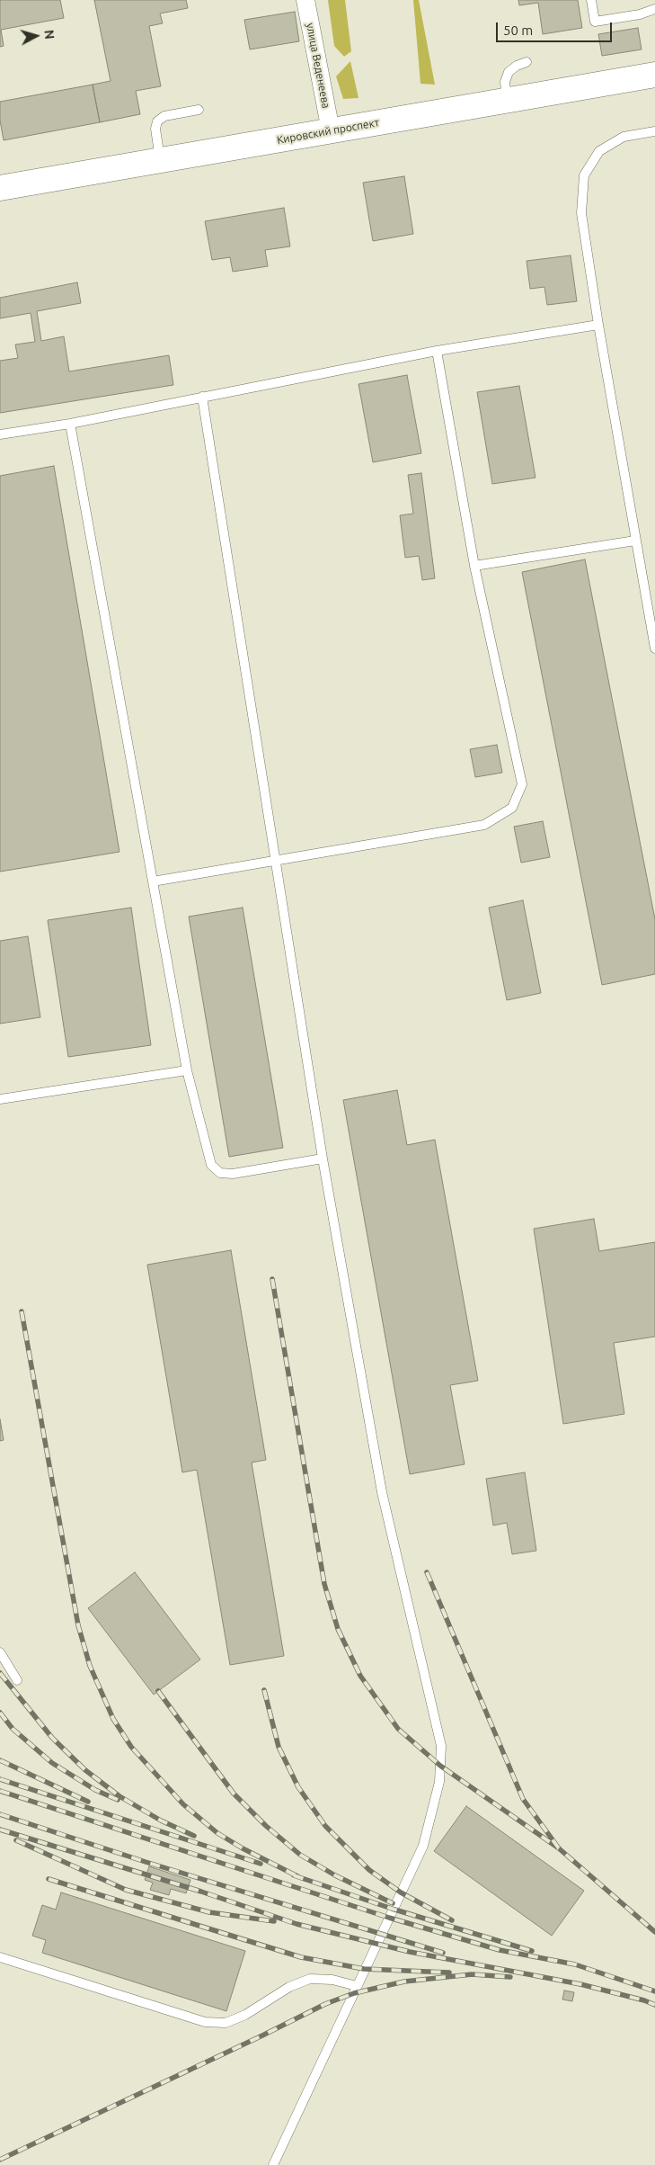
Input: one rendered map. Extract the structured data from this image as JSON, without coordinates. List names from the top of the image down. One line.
{"streets":{"main road":["Кировский проспект"],"street":["улица Веденеева"]},"crossings":[["улица Веденеева","Кировский проспект"]],"scale_bar":"50 m","north":"right"}
